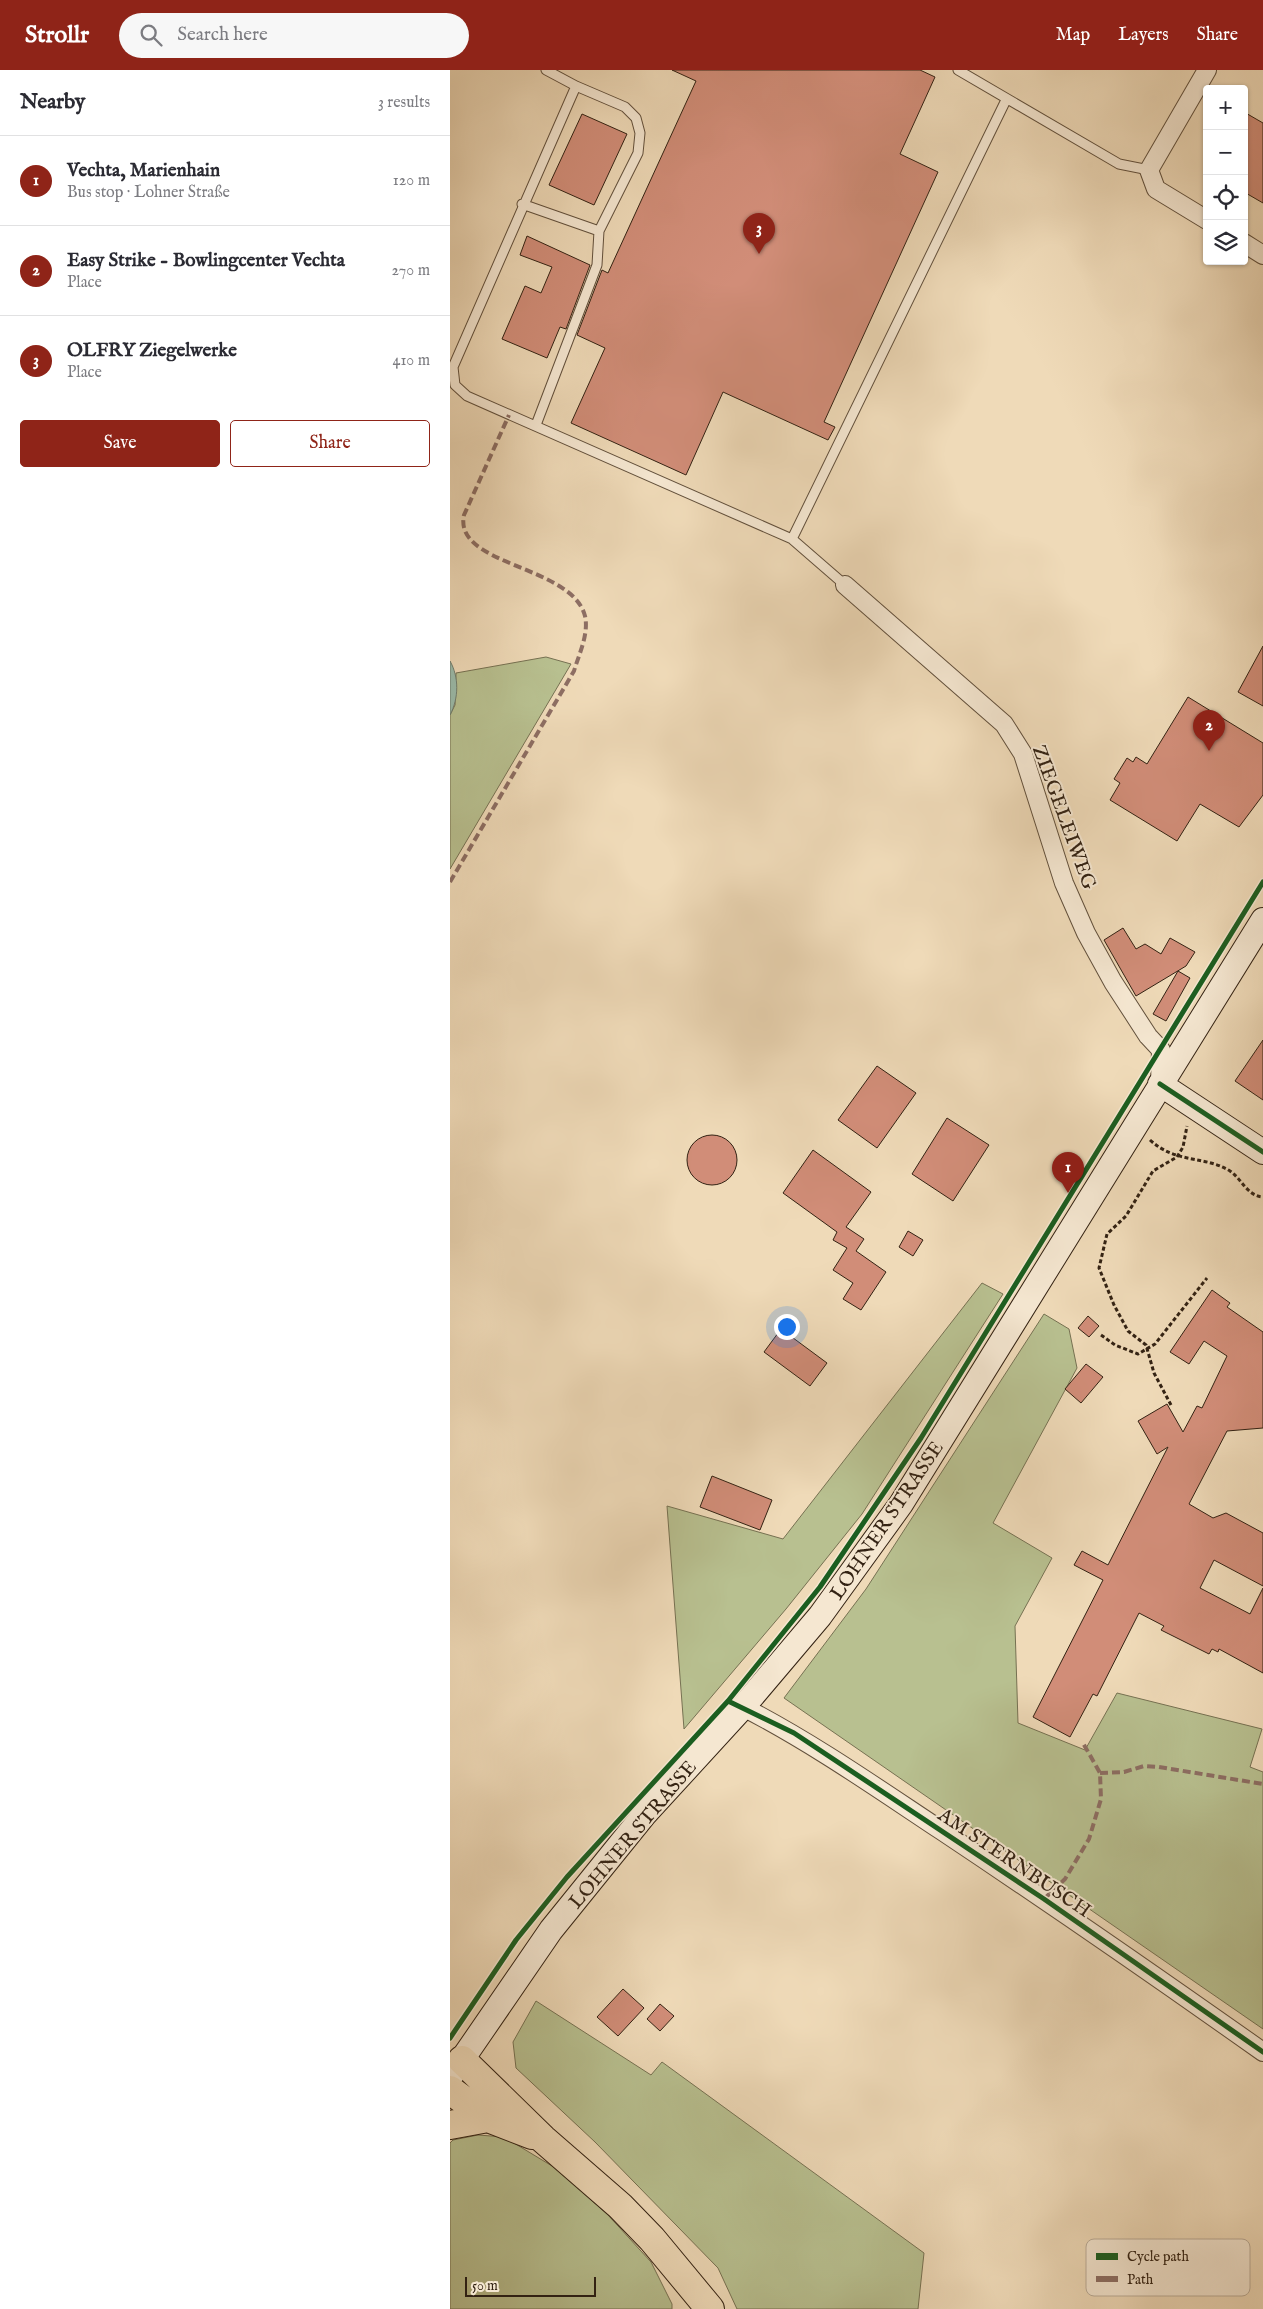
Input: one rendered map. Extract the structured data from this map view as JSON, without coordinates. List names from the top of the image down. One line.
{"streets":{"main road":["LOHNER STRASSE"],"street":["ZIEGELEIWEG","AM STERNBUSCH"]},"crossings":[["ZIEGELEIWEG","LOHNER STRASSE"],["LOHNER STRASSE","AM STERNBUSCH"]],"legend":["Cycle path","Path"],"scale_bar":"50 m","page":{"header":"Strollr","search":"Search here","nav":["Map","Layers","Share"],"heading":["Nearby","3 results"],"map_buttons":["+","−"],"list":[{"mark":"1","name":"Vechta, Marienhain","note":"Bus stop · Lohner Straße","value":"120 m"},{"mark":"2","name":"Easy Strike - Bowlingcenter Vechta","note":"Place","value":"270 m"},{"mark":"3","name":"OLFRY Ziegelwerke","note":"Place","value":"410 m"}],"pins":["3","2","1"],"buttons":["Save","Share"],"scale":"50 m"}}
